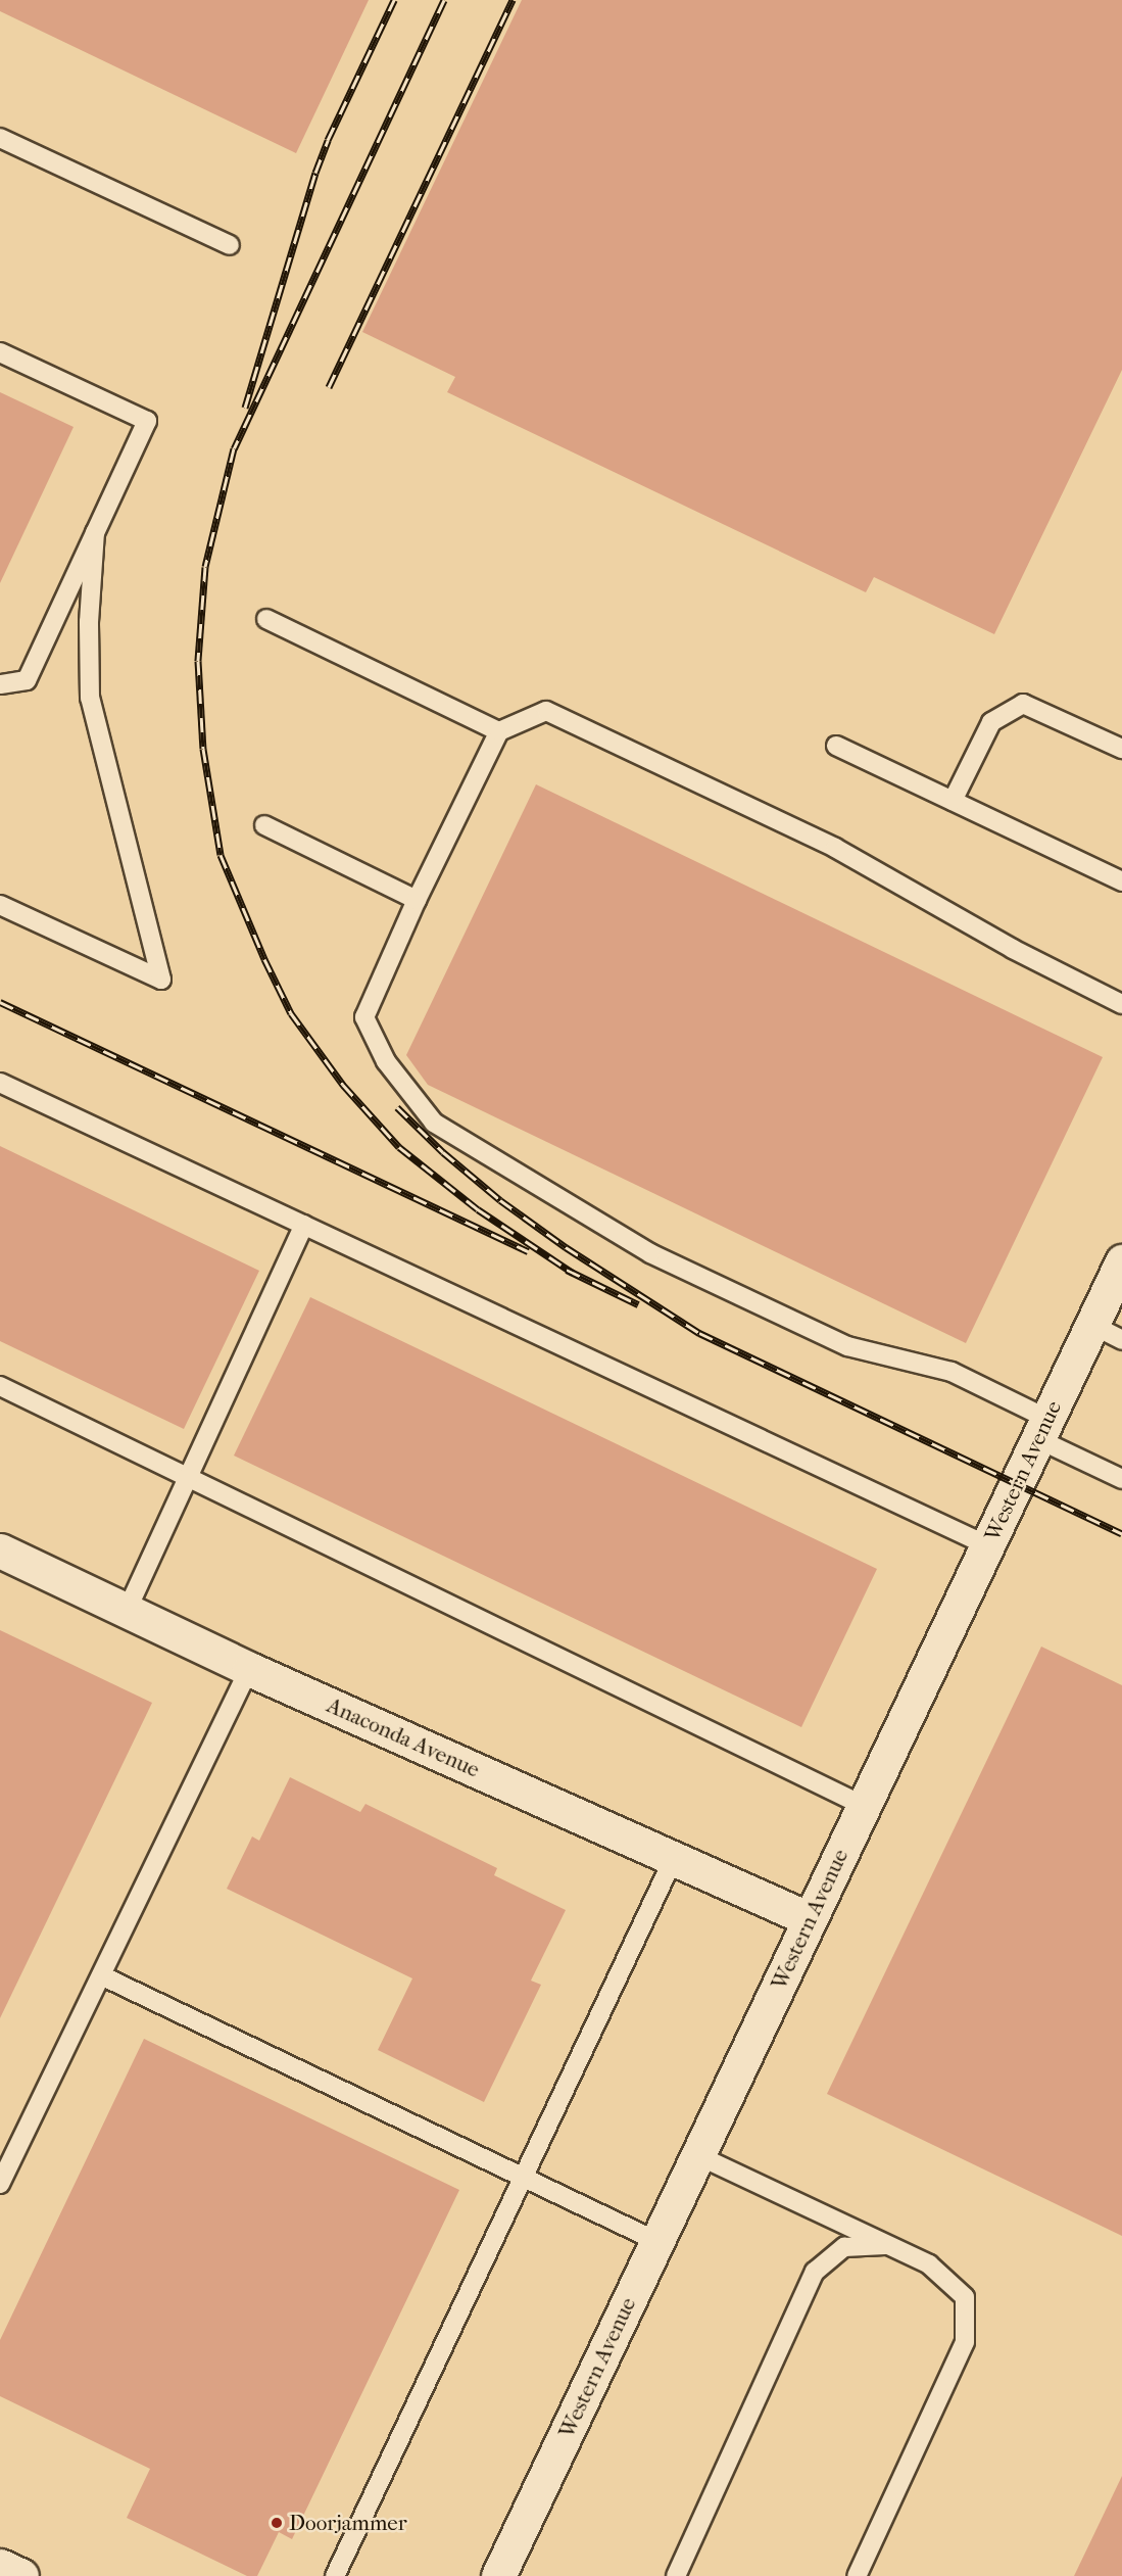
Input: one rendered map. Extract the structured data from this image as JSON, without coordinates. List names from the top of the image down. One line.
{"streets":{"street":["Western Avenue","Anaconda Avenue"]},"crossings":[["Western Avenue","Anaconda Avenue"]],"places":["Doorjammer"]}
